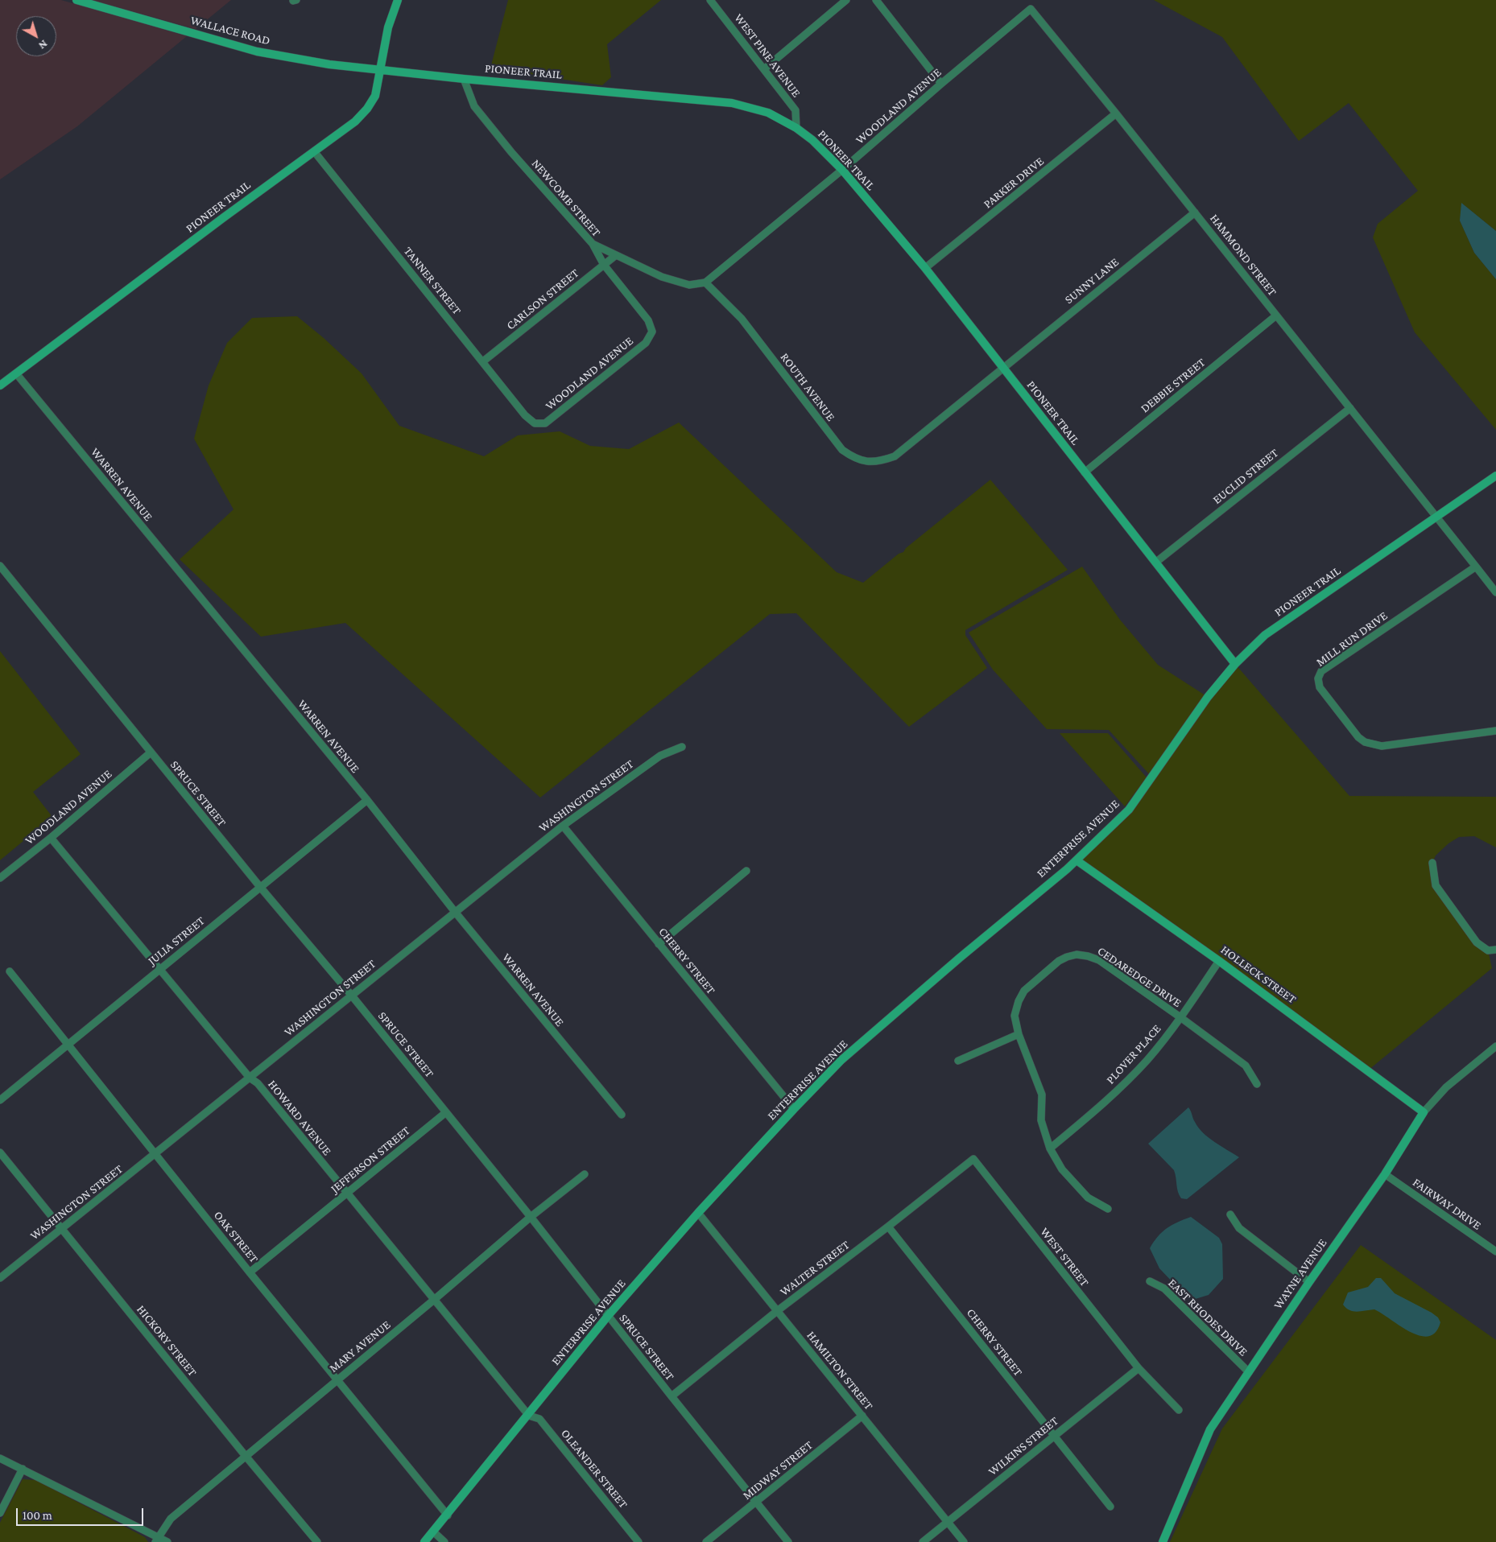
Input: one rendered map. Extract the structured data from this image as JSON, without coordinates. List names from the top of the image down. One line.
{"streets":{"street":["WALLACE ROAD","WEST PINE AVENUE","PIONEER TRAIL","WOODLAND AVENUE","PARKER DRIVE","NEWCOMB STREET","HAMMOND STREET","TANNER STREET","SUNNY LANE","CARLSON STREET","DEBBIE STREET","ROUTH AVENUE","EUCLID STREET","WARREN AVENUE","MILL RUN DRIVE","SPRUCE STREET","WASHINGTON STREET","ENTERPRISE AVENUE","JULIA STREET","CHERRY STREET","HOLLECK STREET","CEDAREDGE DRIVE","PLOVER PLACE","HOWARD AVENUE","JEFFERSON STREET","FAIRWAY DRIVE","OAK STREET","WEST STREET","WALTER STREET","WAYNE AVENUE","EAST RHODES DRIVE","HICKORY STREET","MARY AVENUE","HAMILTON STREET","WILKINS STREET","OLEANDER STREET","MIDWAY STREET"]},"crossings":[["WALLACE ROAD","PIONEER TRAIL"],["WEST PINE AVENUE","PIONEER TRAIL"],["PIONEER TRAIL","WOODLAND AVENUE"],["PIONEER TRAIL","PARKER DRIVE"],["PIONEER TRAIL","NEWCOMB STREET"],["PIONEER TRAIL","HAMMOND STREET"],["PIONEER TRAIL","TANNER STREET"],["PIONEER TRAIL","SUNNY LANE"],["PIONEER TRAIL","DEBBIE STREET"],["PIONEER TRAIL","ROUTH AVENUE"],["PIONEER TRAIL","EUCLID STREET"],["PIONEER TRAIL","WARREN AVENUE"],["PIONEER TRAIL","ENTERPRISE AVENUE"],["WOODLAND AVENUE","NEWCOMB STREET"],["WOODLAND AVENUE","HAMMOND STREET"],["WOODLAND AVENUE","TANNER STREET"],["WOODLAND AVENUE","ROUTH AVENUE"],["WOODLAND AVENUE","SPRUCE STREET"],["WOODLAND AVENUE","HOWARD AVENUE"],["PARKER DRIVE","HAMMOND STREET"],["NEWCOMB STREET","CARLSON STREET"],["HAMMOND STREET","SUNNY LANE"],["HAMMOND STREET","DEBBIE STREET"],["HAMMOND STREET","EUCLID STREET"],["TANNER STREET","CARLSON STREET"],["SUNNY LANE","ROUTH AVENUE"],["WARREN AVENUE","WASHINGTON STREET"],["WARREN AVENUE","JULIA STREET"],["SPRUCE STREET","WASHINGTON STREET"],["SPRUCE STREET","ENTERPRISE AVENUE"],["SPRUCE STREET","JULIA STREET"],["SPRUCE STREET","JEFFERSON STREET"],["SPRUCE STREET","WALTER STREET"],["SPRUCE STREET","MARY AVENUE"],["SPRUCE STREET","MIDWAY STREET"],["WASHINGTON STREET","CHERRY STREET"],["WASHINGTON STREET","HOWARD AVENUE"],["WASHINGTON STREET","OAK STREET"],["WASHINGTON STREET","HICKORY STREET"],["ENTERPRISE AVENUE","CHERRY STREET"],["ENTERPRISE AVENUE","HOLLECK STREET"],["ENTERPRISE AVENUE","HOWARD AVENUE"],["ENTERPRISE AVENUE","OAK STREET"],["ENTERPRISE AVENUE","HAMILTON STREET"],["ENTERPRISE AVENUE","OLEANDER STREET"],["JULIA STREET","HOWARD AVENUE"],["JULIA STREET","OAK STREET"],["CHERRY STREET","WALTER STREET"],["CHERRY STREET","WILKINS STREET"],["HOLLECK STREET","PLOVER PLACE"],["HOLLECK STREET","WAYNE AVENUE"],["CEDAREDGE DRIVE","PLOVER PLACE"],["HOWARD AVENUE","JEFFERSON STREET"],["HOWARD AVENUE","MARY AVENUE"],["HOWARD AVENUE","OLEANDER STREET"],["JEFFERSON STREET","OAK STREET"],["FAIRWAY DRIVE","WAYNE AVENUE"],["OAK STREET","MARY AVENUE"],["WEST STREET","WALTER STREET"],["WEST STREET","WILKINS STREET"],["WALTER STREET","HAMILTON STREET"],["WAYNE AVENUE","EAST RHODES DRIVE"],["HICKORY STREET","MARY AVENUE"],["HAMILTON STREET","WILKINS STREET"],["HAMILTON STREET","MIDWAY STREET"]],"scale_bar":"100 m","north":"bottom right"}
